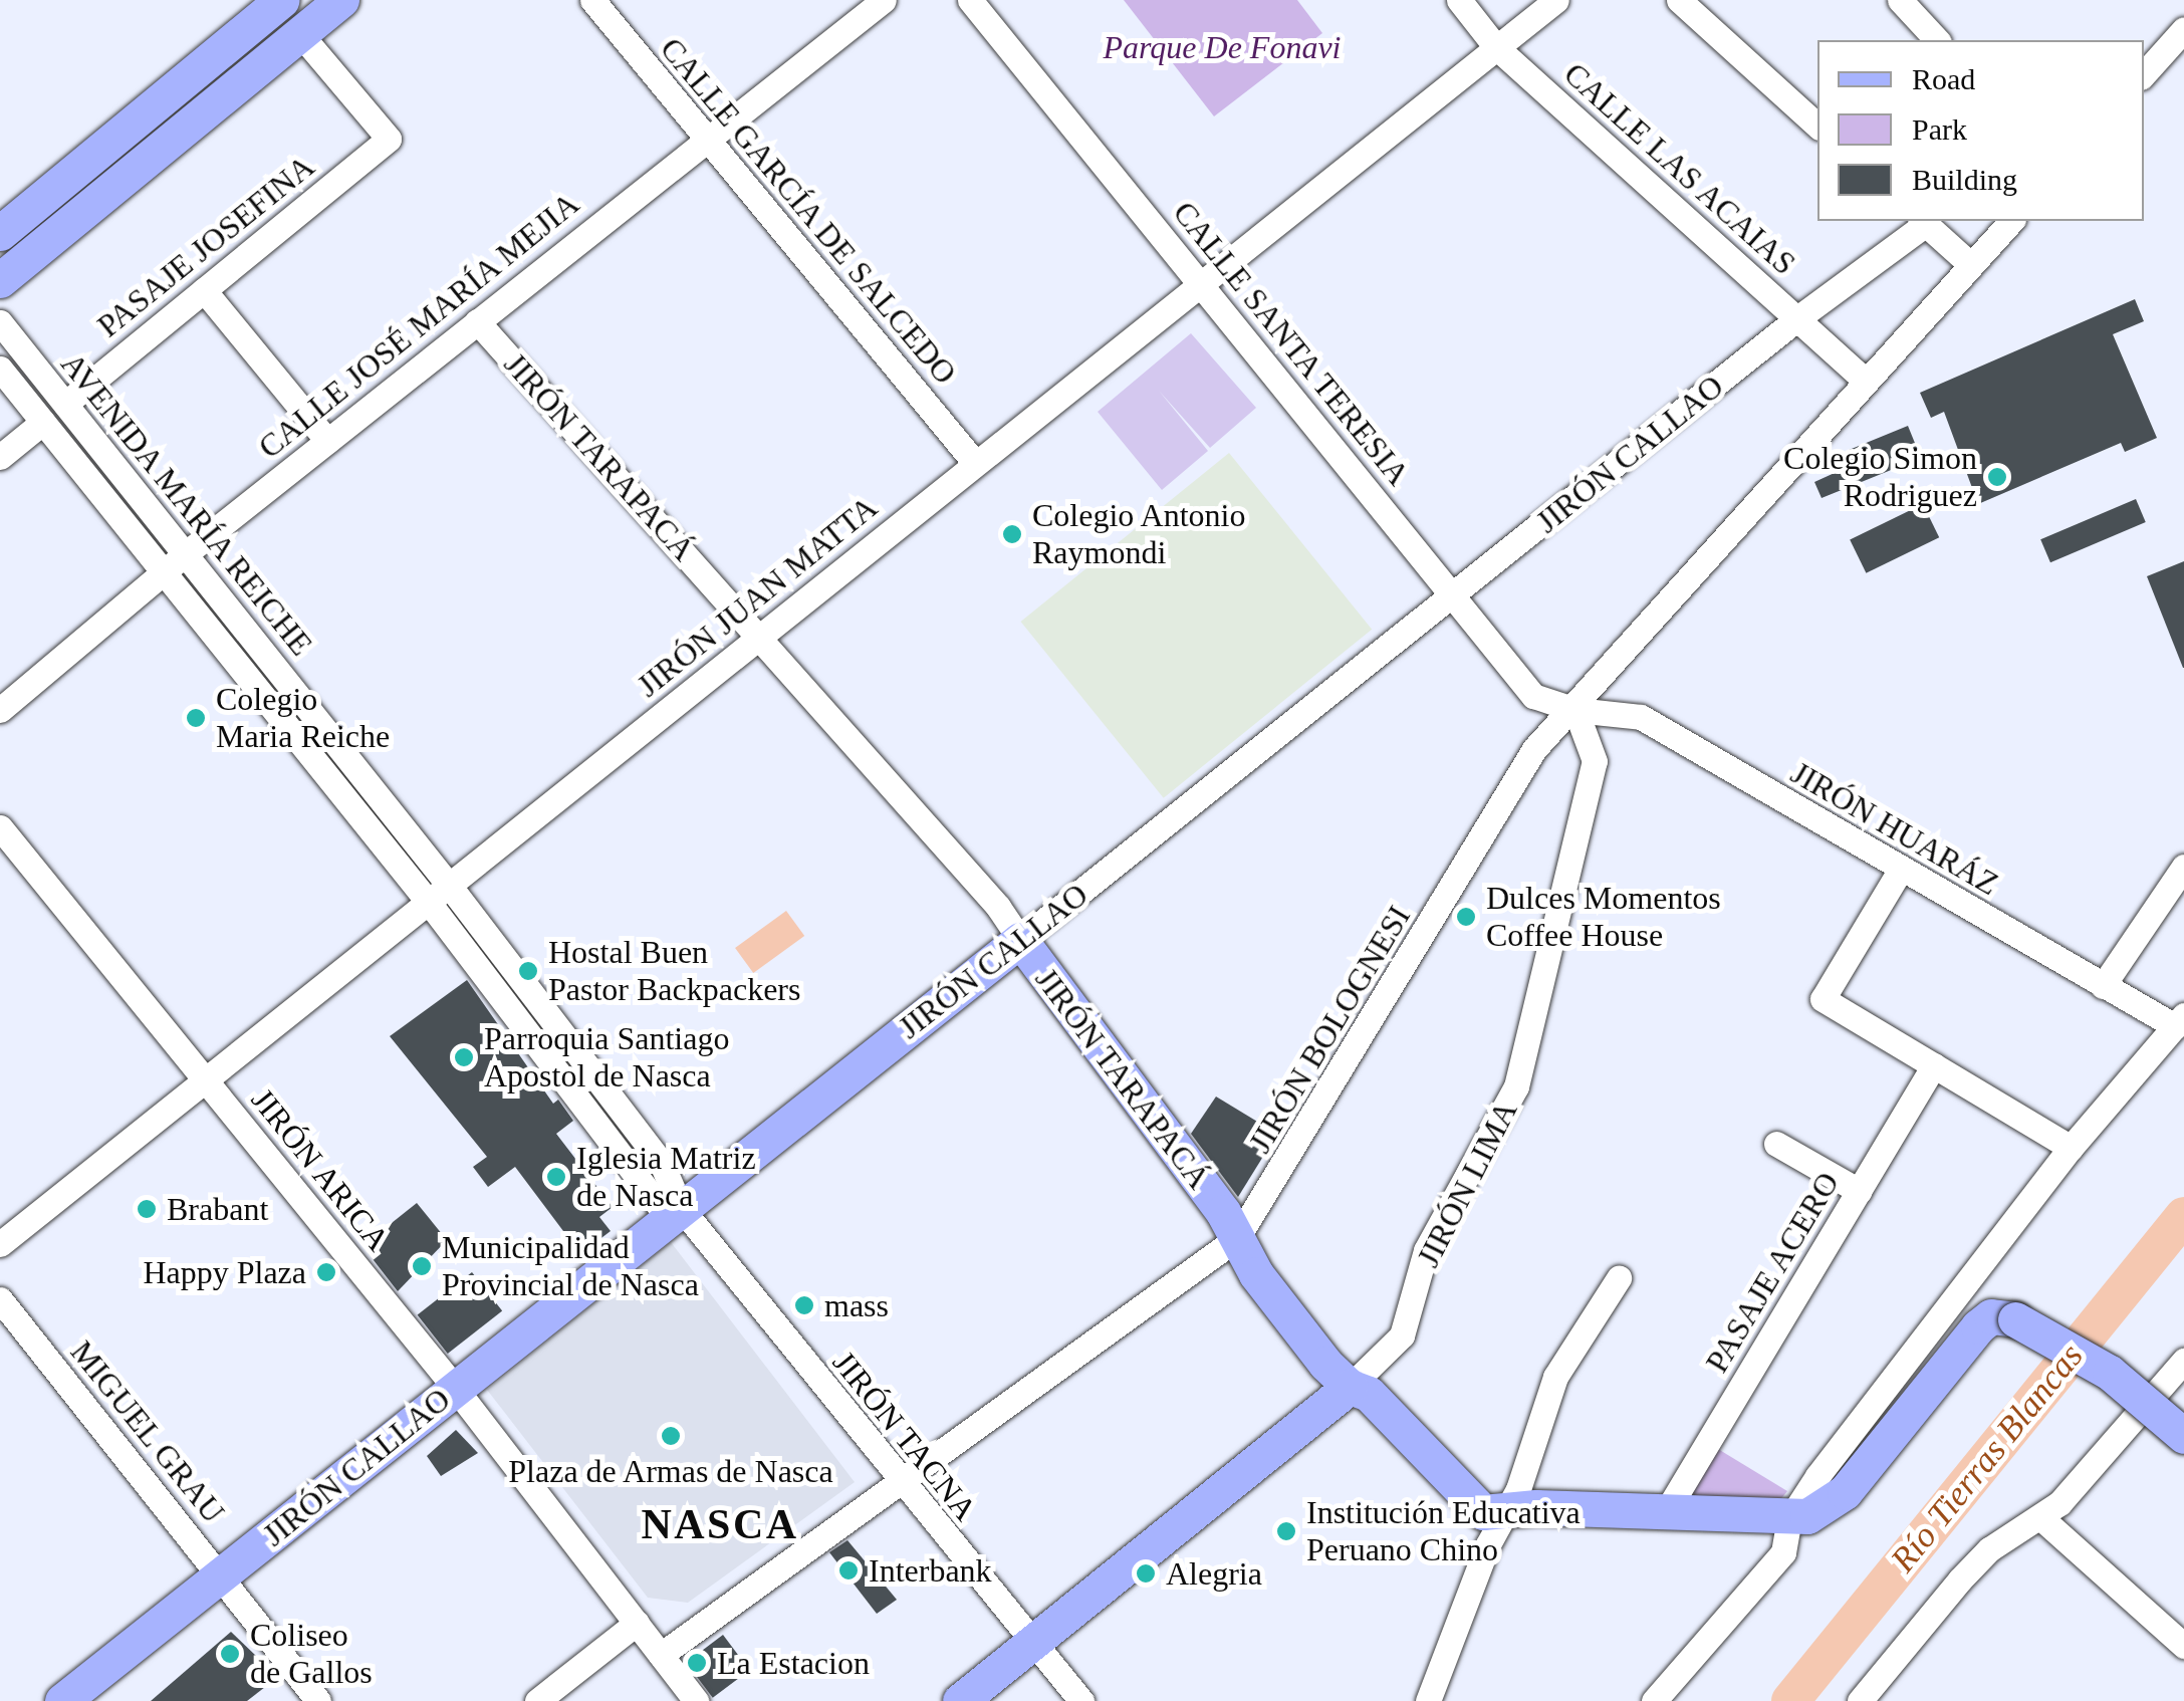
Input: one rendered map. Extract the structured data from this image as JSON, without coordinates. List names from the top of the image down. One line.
{"streets":{"street":["CALLE LAS ACAIAS","CALLE GARCÍA DE SALCEDO","PASAJE JOSEFINA","CALLE JOSÉ MARÍA MEJIA","CALLE SANTA TERESIA","JIRÓN CALLAO","JIRÓN TARAPACÁ","AVENIDA MARÍA REICHE","JIRÓN JUAN MATTA","JIRÓN HUARÁZ","JIRÓN BOLOGNESI","JIRÓN ARICA","JIRÓN LIMA","PASAJE ACERO","MIGUEL GRAU","JIRÓN TACNA"]},"crossings":[["CALLE LAS ACAIAS","JIRÓN CALLAO"],["CALLE LAS ACAIAS","JIRÓN JUAN MATTA"],["CALLE LAS ACAIAS","JIRÓN BOLOGNESI"],["CALLE GARCÍA DE SALCEDO","CALLE JOSÉ MARÍA MEJIA"],["CALLE GARCÍA DE SALCEDO","JIRÓN JUAN MATTA"],["PASAJE JOSEFINA","AVENIDA MARÍA REICHE"],["CALLE JOSÉ MARÍA MEJIA","JIRÓN TARAPACÁ"],["CALLE JOSÉ MARÍA MEJIA","AVENIDA MARÍA REICHE"],["CALLE SANTA TERESIA","JIRÓN CALLAO"],["CALLE SANTA TERESIA","JIRÓN JUAN MATTA"],["CALLE SANTA TERESIA","JIRÓN HUARÁZ"],["CALLE SANTA TERESIA","JIRÓN BOLOGNESI"],["CALLE SANTA TERESIA","JIRÓN LIMA"],["JIRÓN CALLAO","JIRÓN TARAPACÁ"],["JIRÓN CALLAO","AVENIDA MARÍA REICHE"],["JIRÓN CALLAO","JIRÓN ARICA"],["JIRÓN CALLAO","MIGUEL GRAU"],["JIRÓN CALLAO","JIRÓN TACNA"],["JIRÓN TARAPACÁ","JIRÓN JUAN MATTA"],["JIRÓN TARAPACÁ","JIRÓN BOLOGNESI"],["JIRÓN TARAPACÁ","JIRÓN LIMA"],["JIRÓN TARAPACÁ","PASAJE ACERO"],["AVENIDA MARÍA REICHE","JIRÓN JUAN MATTA"],["AVENIDA MARÍA REICHE","JIRÓN TACNA"],["JIRÓN JUAN MATTA","JIRÓN ARICA"],["JIRÓN HUARÁZ","JIRÓN BOLOGNESI"],["JIRÓN HUARÁZ","JIRÓN LIMA"],["JIRÓN BOLOGNESI","JIRÓN ARICA"],["JIRÓN BOLOGNESI","JIRÓN LIMA"],["JIRÓN BOLOGNESI","JIRÓN TACNA"],["JIRÓN LIMA","JIRÓN TACNA"]],"districts":["NASCA"],"water":["Río Tierras Blancas"],"parks":["Parque De Fonavi"],"places":["Colegio Simon Rodriguez","Colegio Antonio Raymondi","Colegio Maria Reiche","Dulces Momentos Coffee House","Hostal Buen Pastor Backpackers","Parroquia Santiago Apostol de Nasca","Iglesia Matriz de Nasca","Brabant","Municipalidad Provincial de Nasca","Happy Plaza","mass","Plaza de Armas de Nasca","Institución Educativa Peruano Chino","Interbank","Alegria","Coliseo de Gallos","La Estacion"],"legend":["Road","Park","Building"]}
